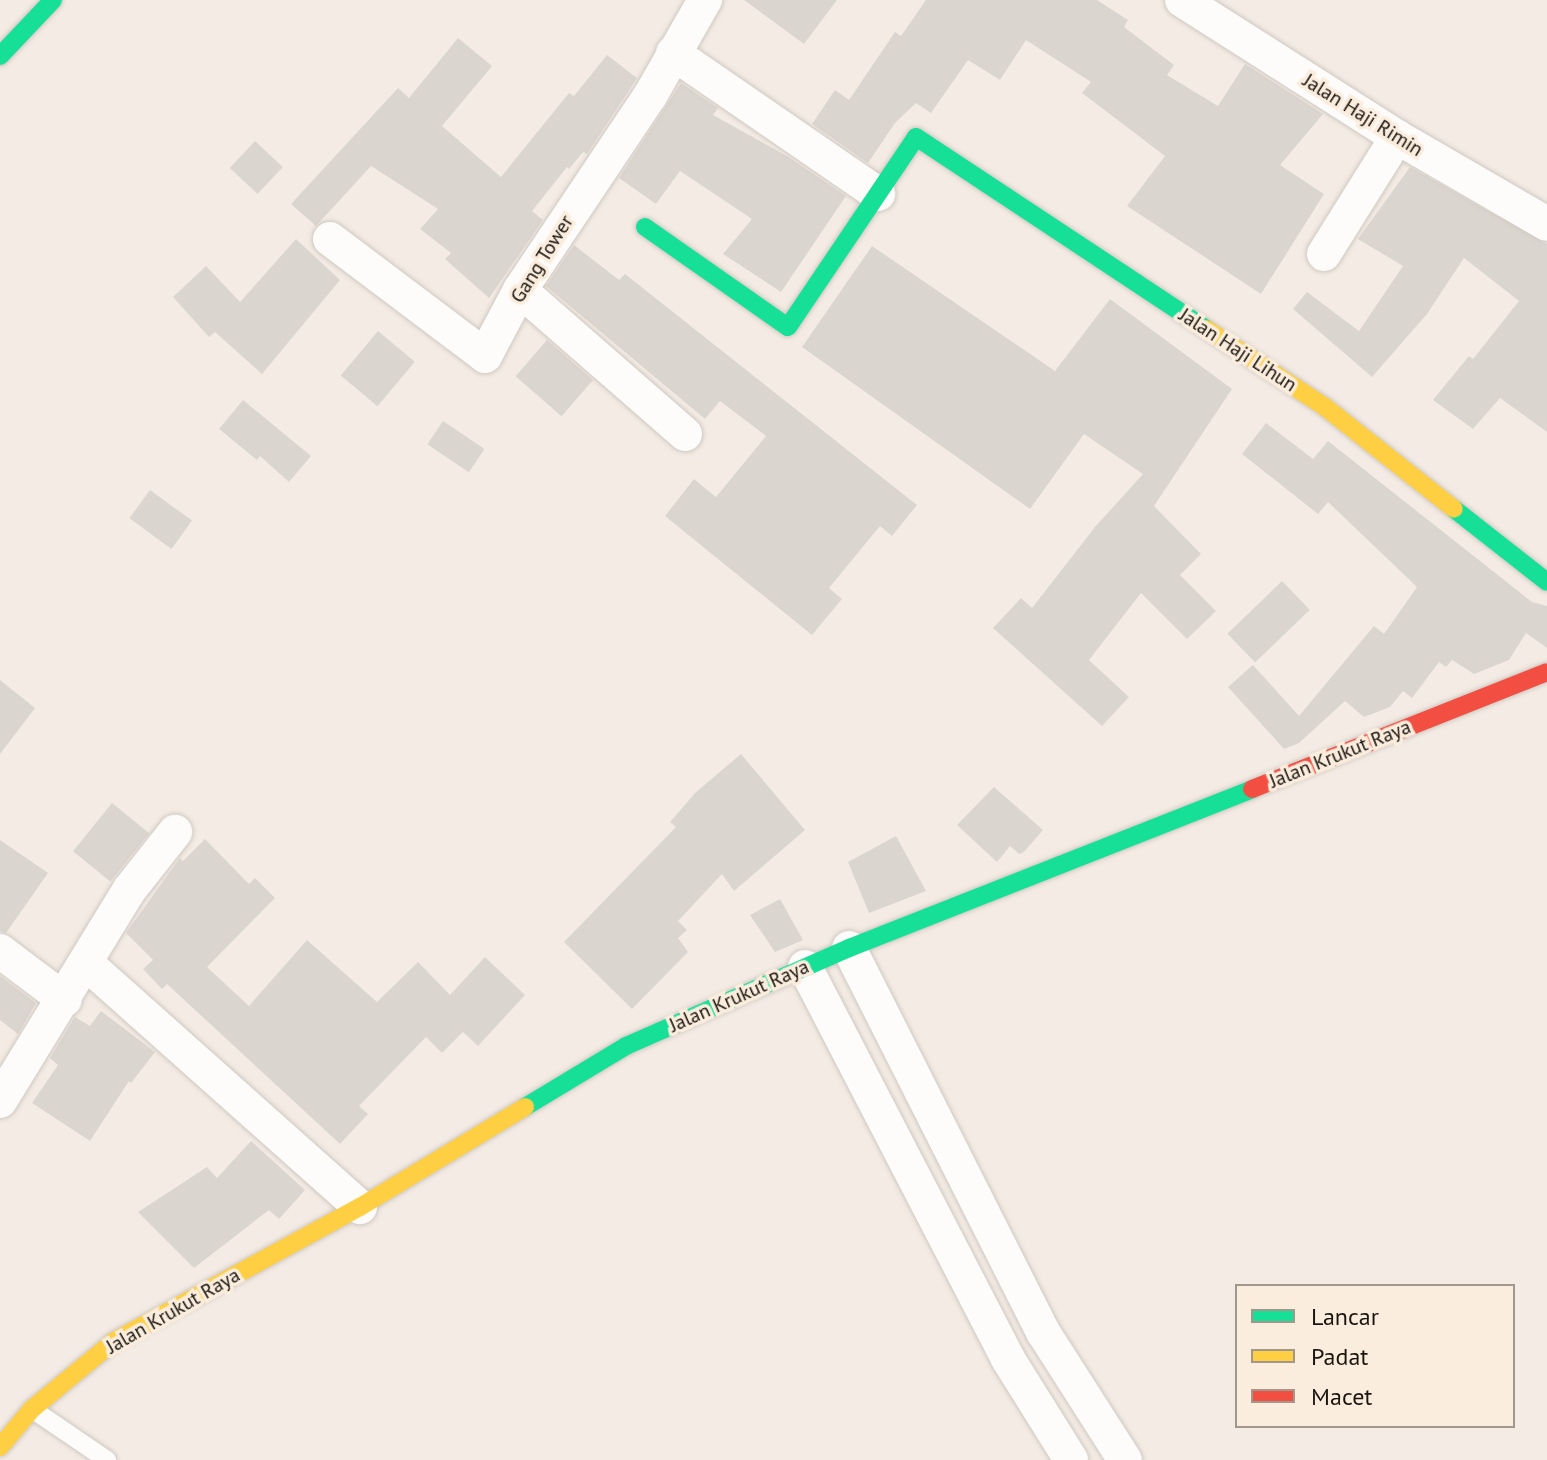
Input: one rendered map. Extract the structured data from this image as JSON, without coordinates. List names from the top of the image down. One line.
{"streets":{"main road":["Jalan Haji Lihun","Jalan Krukut Raya"],"street":["Jalan Haji Rimin","Gang Tower"]},"legend":["Lancar","Padat","Macet"]}
